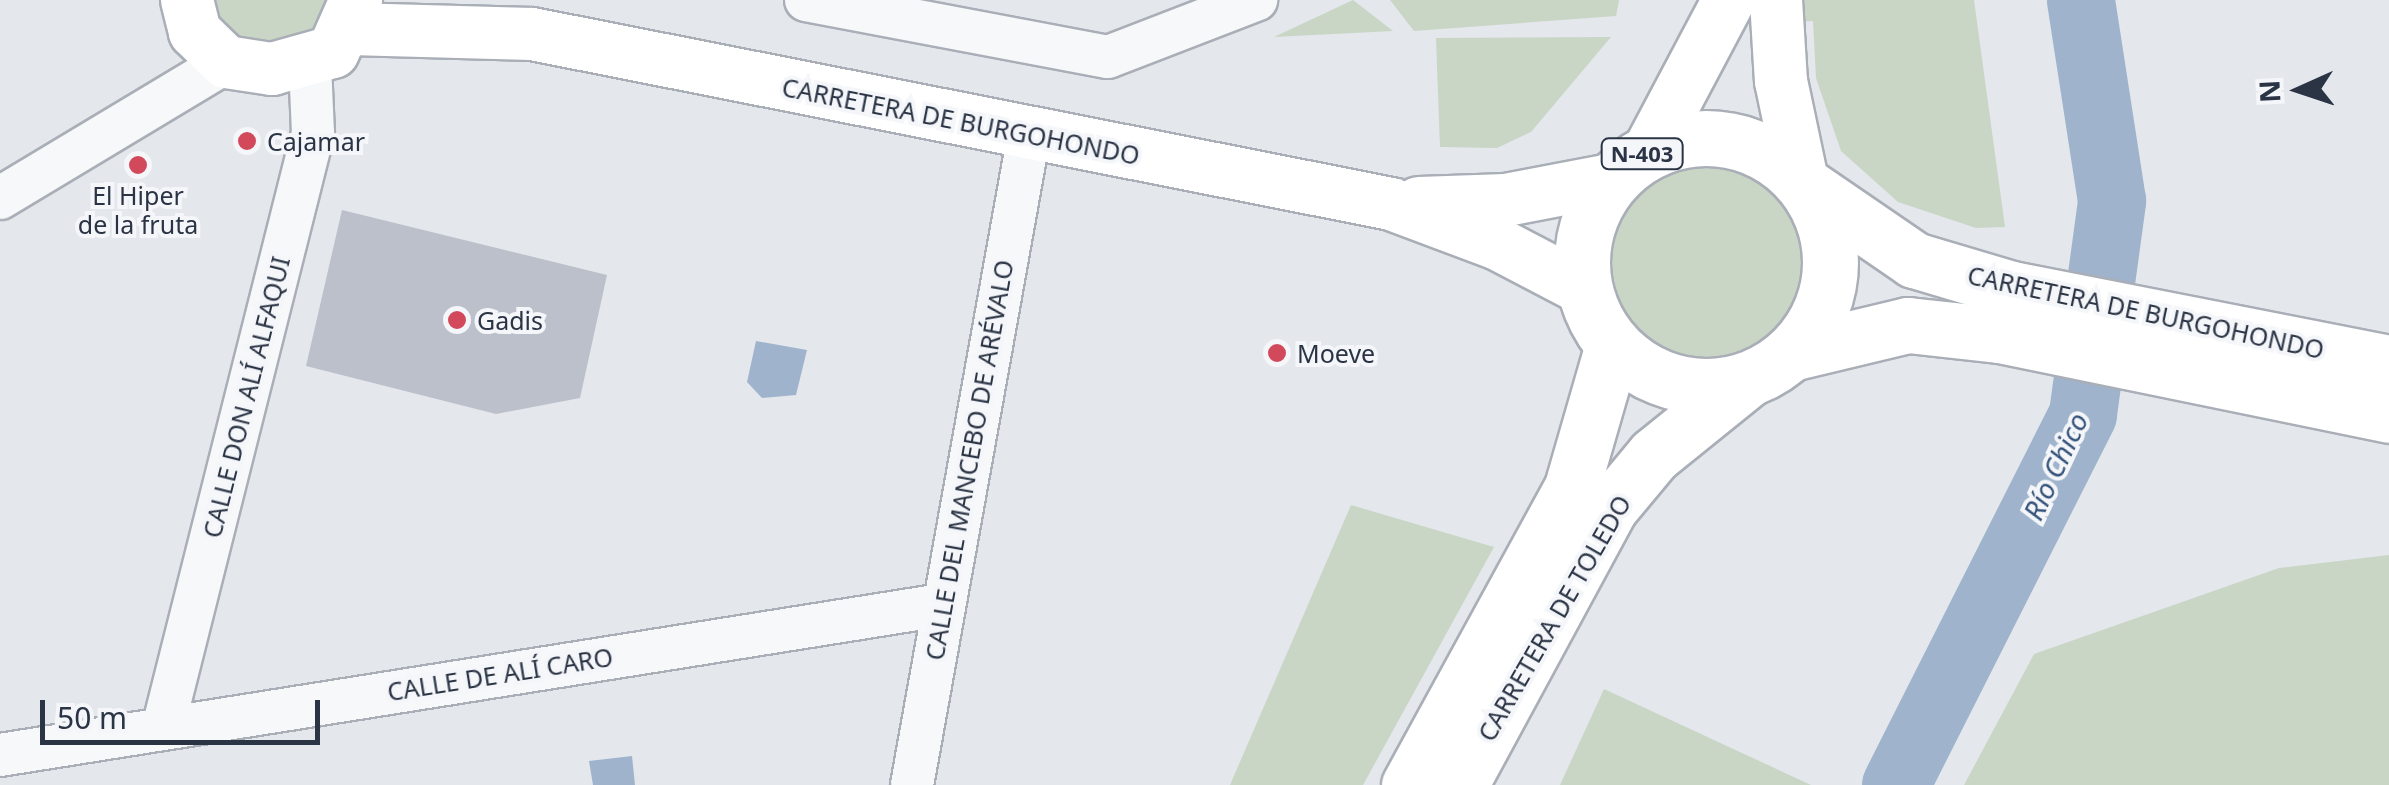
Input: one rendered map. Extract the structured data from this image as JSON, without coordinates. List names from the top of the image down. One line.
{"streets":{"highway":["CARRETERA DE BURGOHONDO","N-403","CARRETERA DE TOLEDO"],"street":["CALLE DON ALÍ ALFAQUI","CALLE DEL MANCEBO DE ARÉVALO","CALLE DE ALÍ CARO"]},"crossings":[["CARRETERA DE BURGOHONDO","N-403"],["CARRETERA DE BURGOHONDO","CALLE DEL MANCEBO DE ARÉVALO"],["CARRETERA DE BURGOHONDO","CARRETERA DE TOLEDO"],["N-403","CARRETERA DE TOLEDO"],["CALLE DON ALÍ ALFAQUI","CALLE DE ALÍ CARO"],["CALLE DEL MANCEBO DE ARÉVALO","CALLE DE ALÍ CARO"]],"water":["Río Chico"],"places":["Cajamar","El Hiper de la fruta","Gadis","Moeve"],"scale_bar":"50 m","north":"left"}
